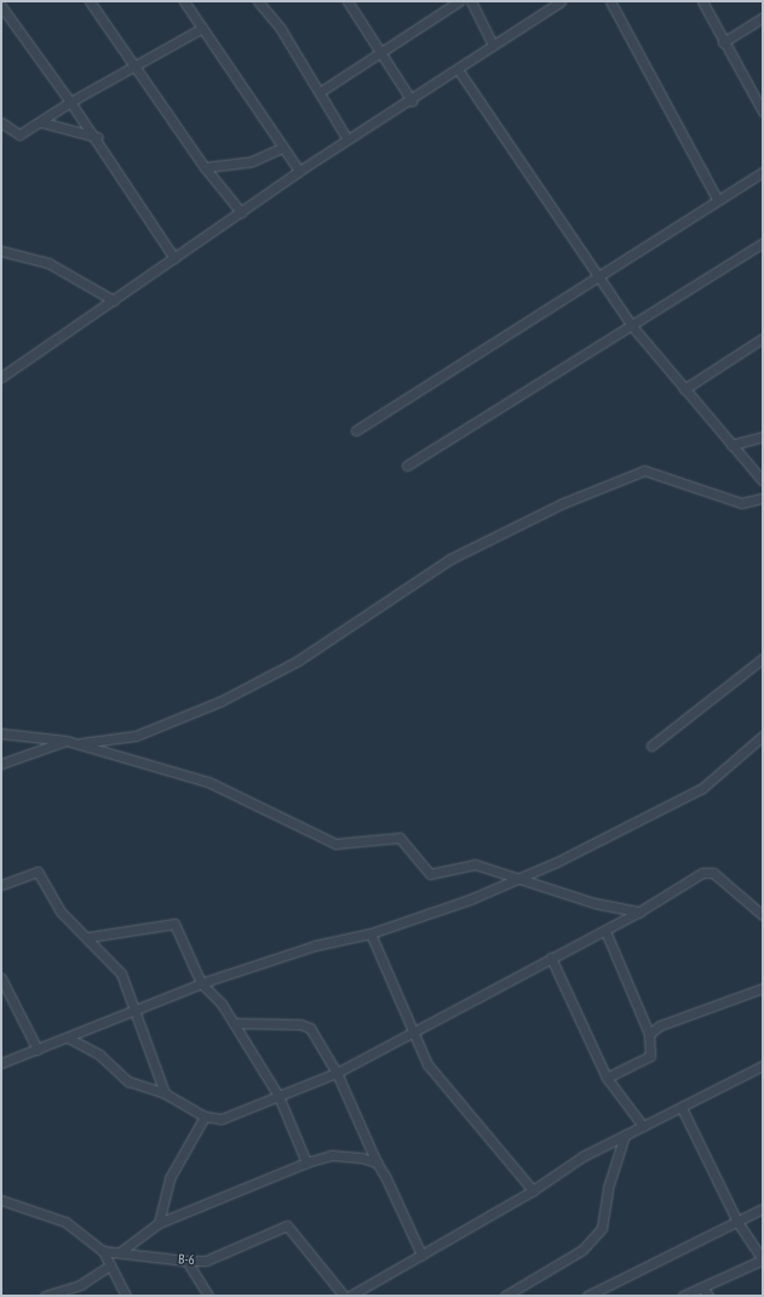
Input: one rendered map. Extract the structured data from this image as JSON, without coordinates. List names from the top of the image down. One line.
{"streets":{"street":["B-6"]}}
